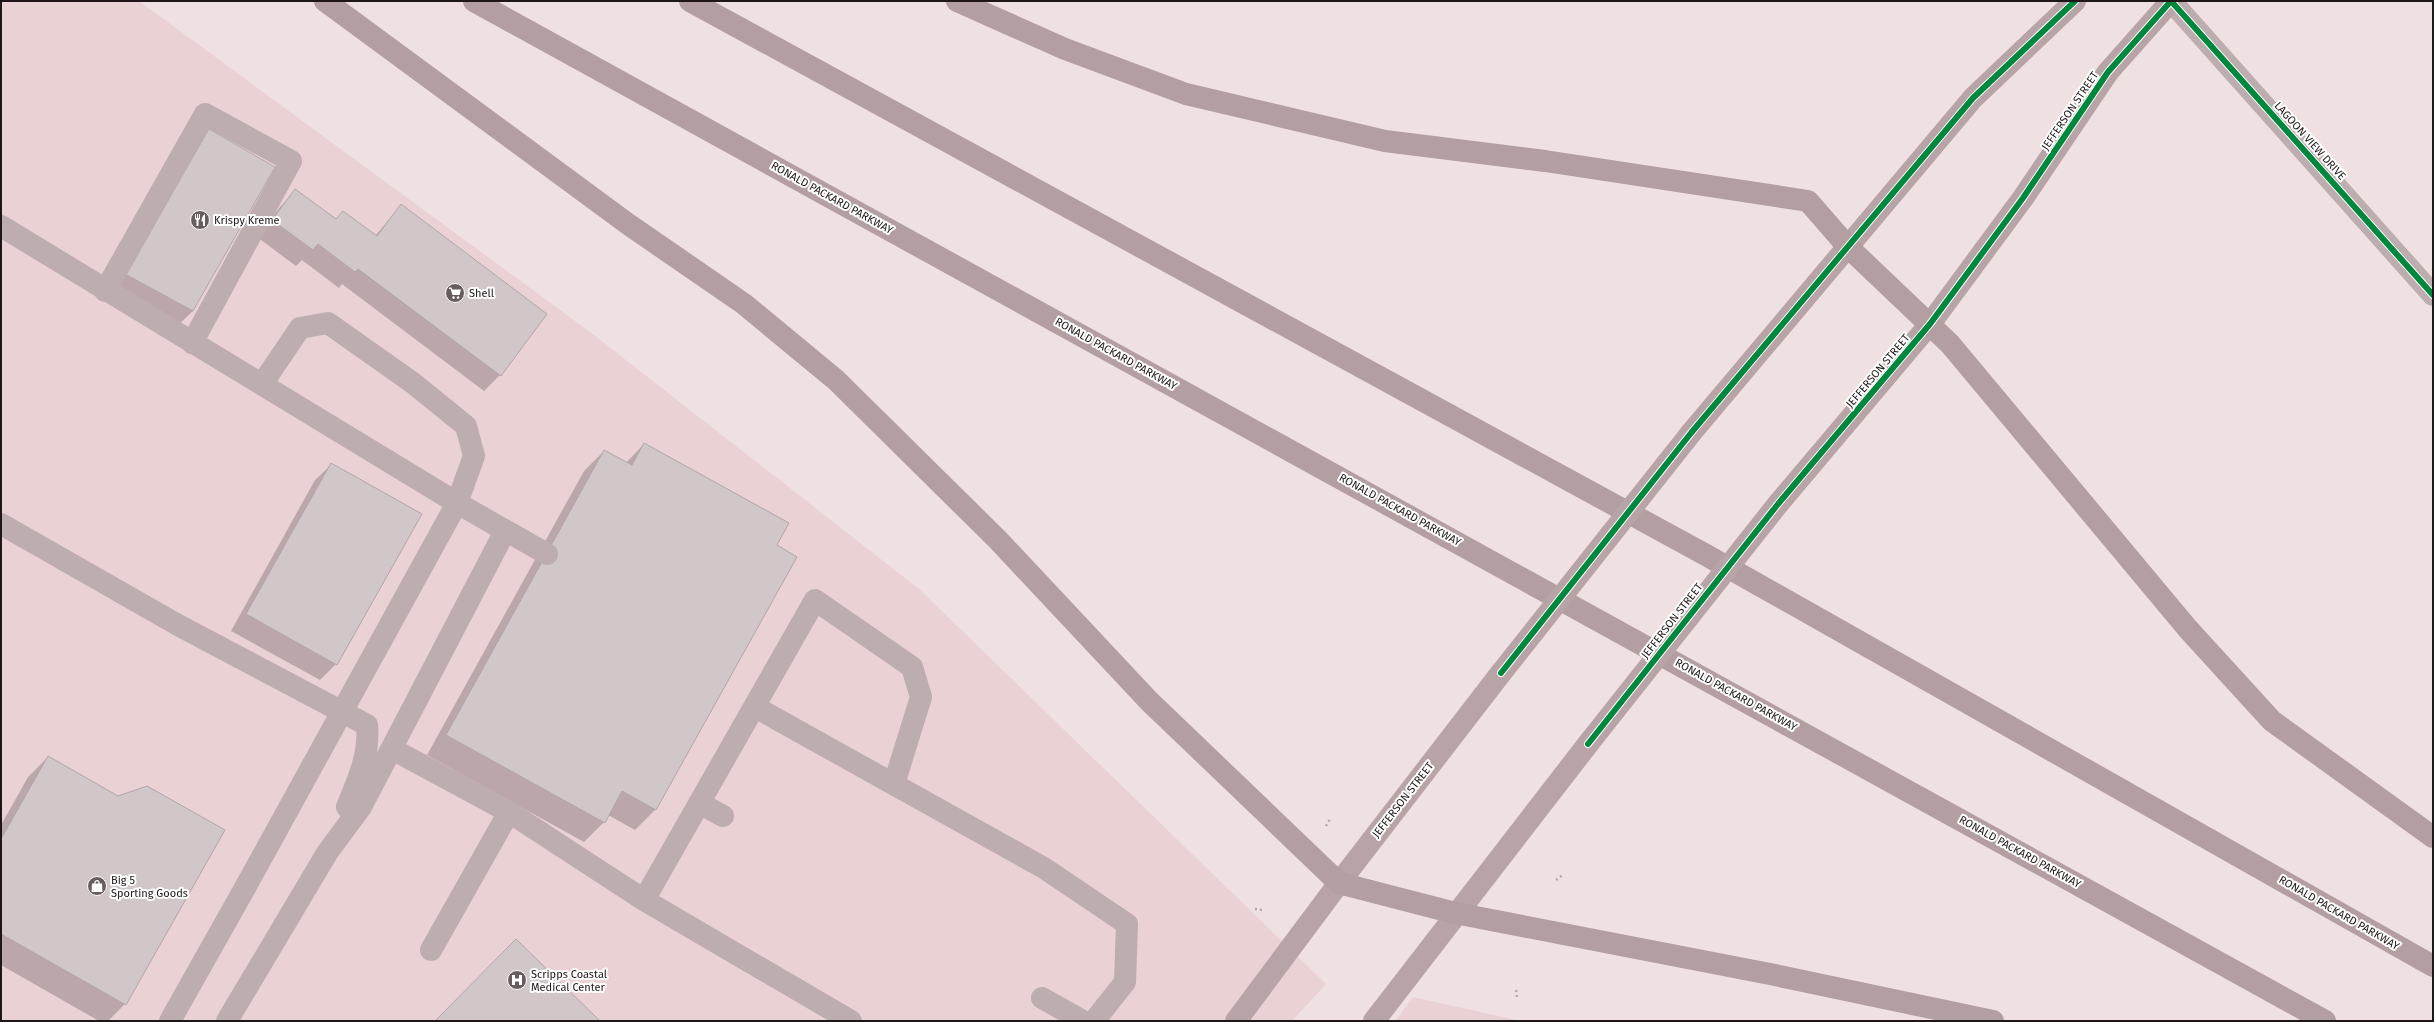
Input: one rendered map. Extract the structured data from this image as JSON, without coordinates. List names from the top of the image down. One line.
{"streets":{"highway":["RONALD PACKARD PARKWAY"],"main road":["JEFFERSON STREET"],"street":["LAGOON VIEW DRIVE"]},"crossings":[["JEFFERSON STREET","LAGOON VIEW DRIVE"]],"places":{"restaurant":["Krispy Kreme"],"supermarket":["Shell"],"shop":["Big 5 Sporting Goods"],"hospital":["Scripps Coastal Medical Center"]}}
